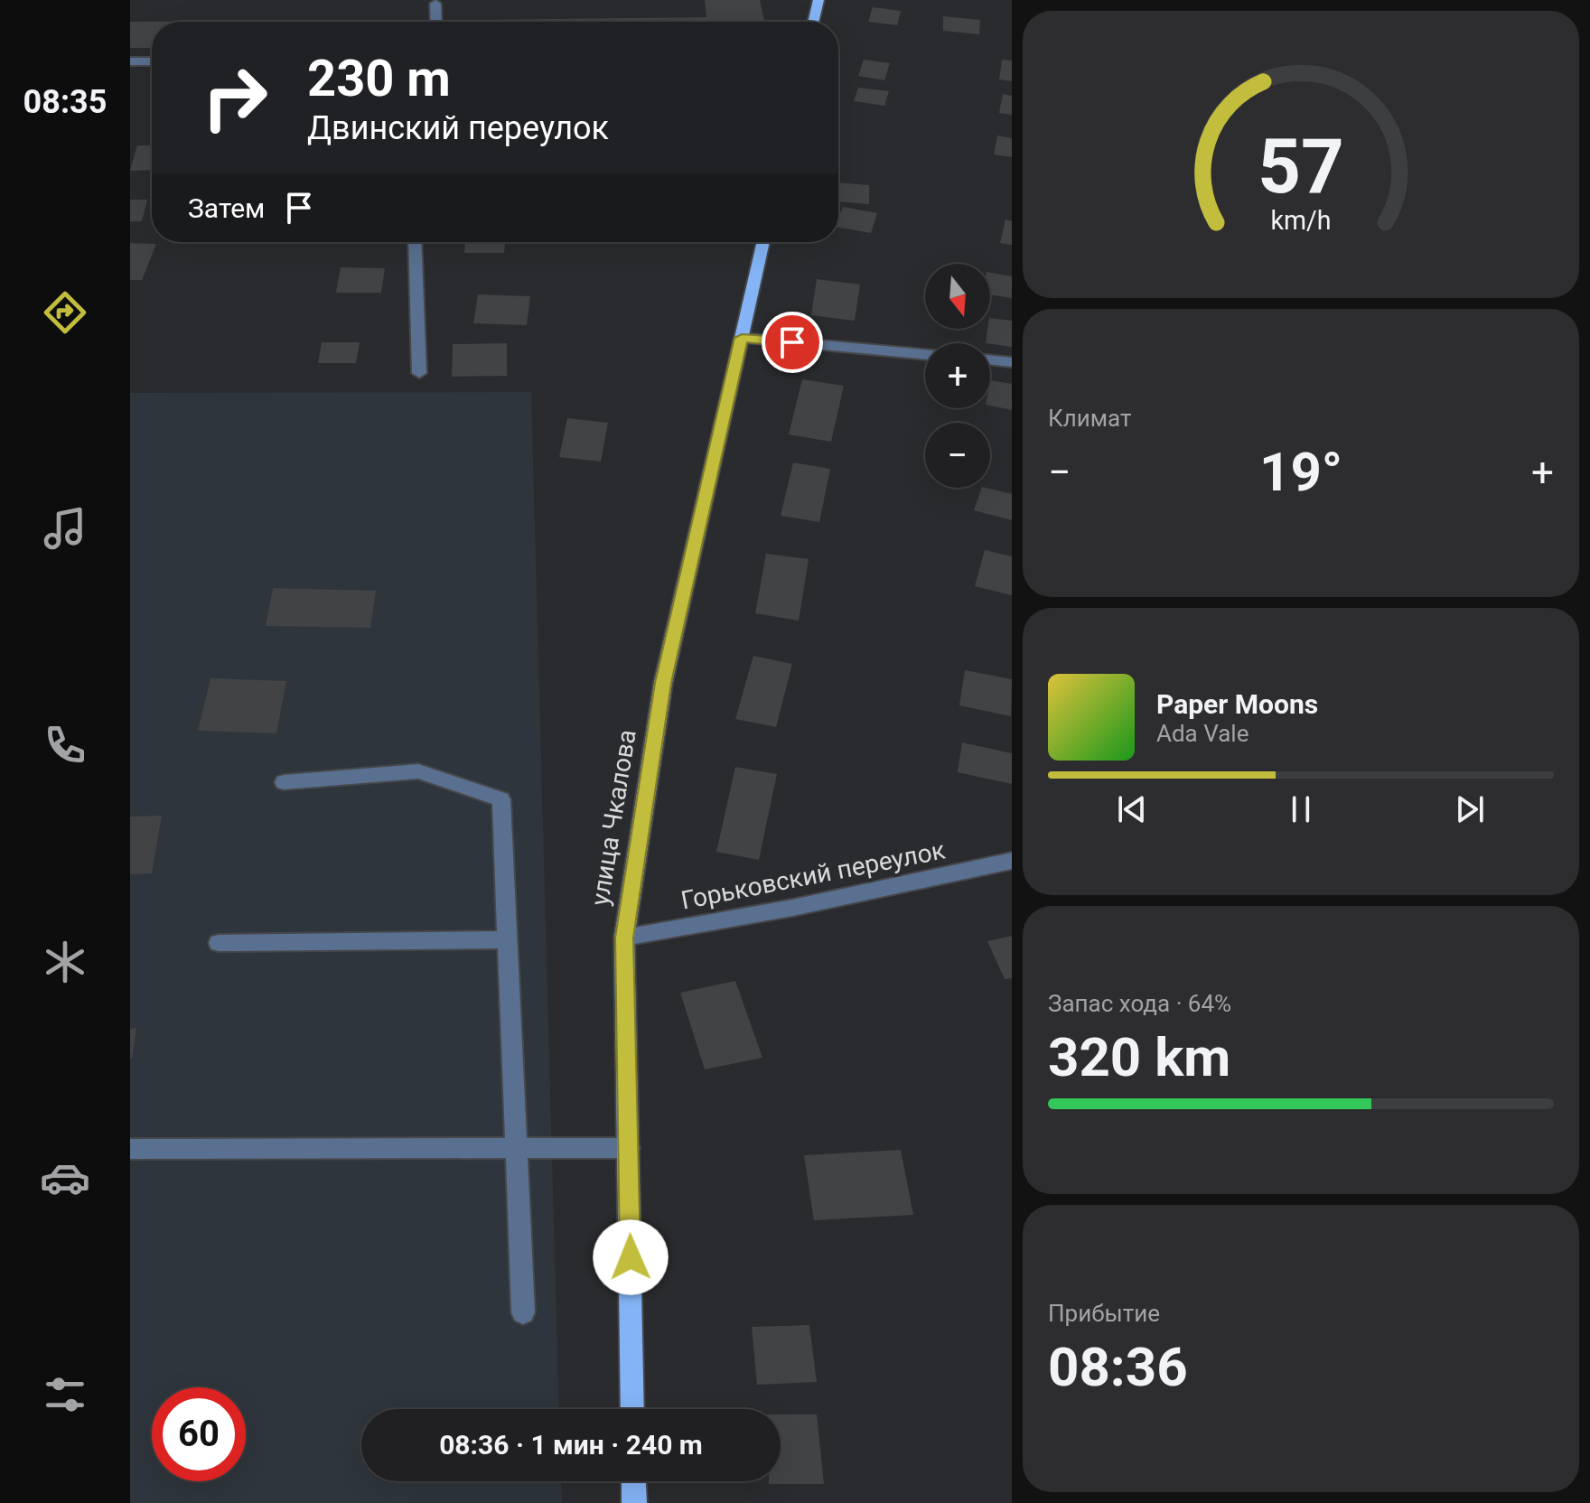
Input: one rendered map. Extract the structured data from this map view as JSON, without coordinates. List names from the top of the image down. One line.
{"streets":{"main road":["улица Чкалова"],"street":["Горьковский переулок"]},"crossings":[["улица Чкалова","Горьковский переулок"]],"north":"bottom","page":{"tabs":"08:35","turn":["230 m","Двинский переулок"],"then":"Затем","map_buttons":["+","−"],"tile":["Климат",["Запас хода · 64%","320 km"],["Прибытие","08:36"]],"heat":["−","19°","+"],"song":["Paper Moons","Ada Vale"],"limit":"60","trip":"08:36 · 1 мин · 240 m","gauge":["57","km/h"]}}
